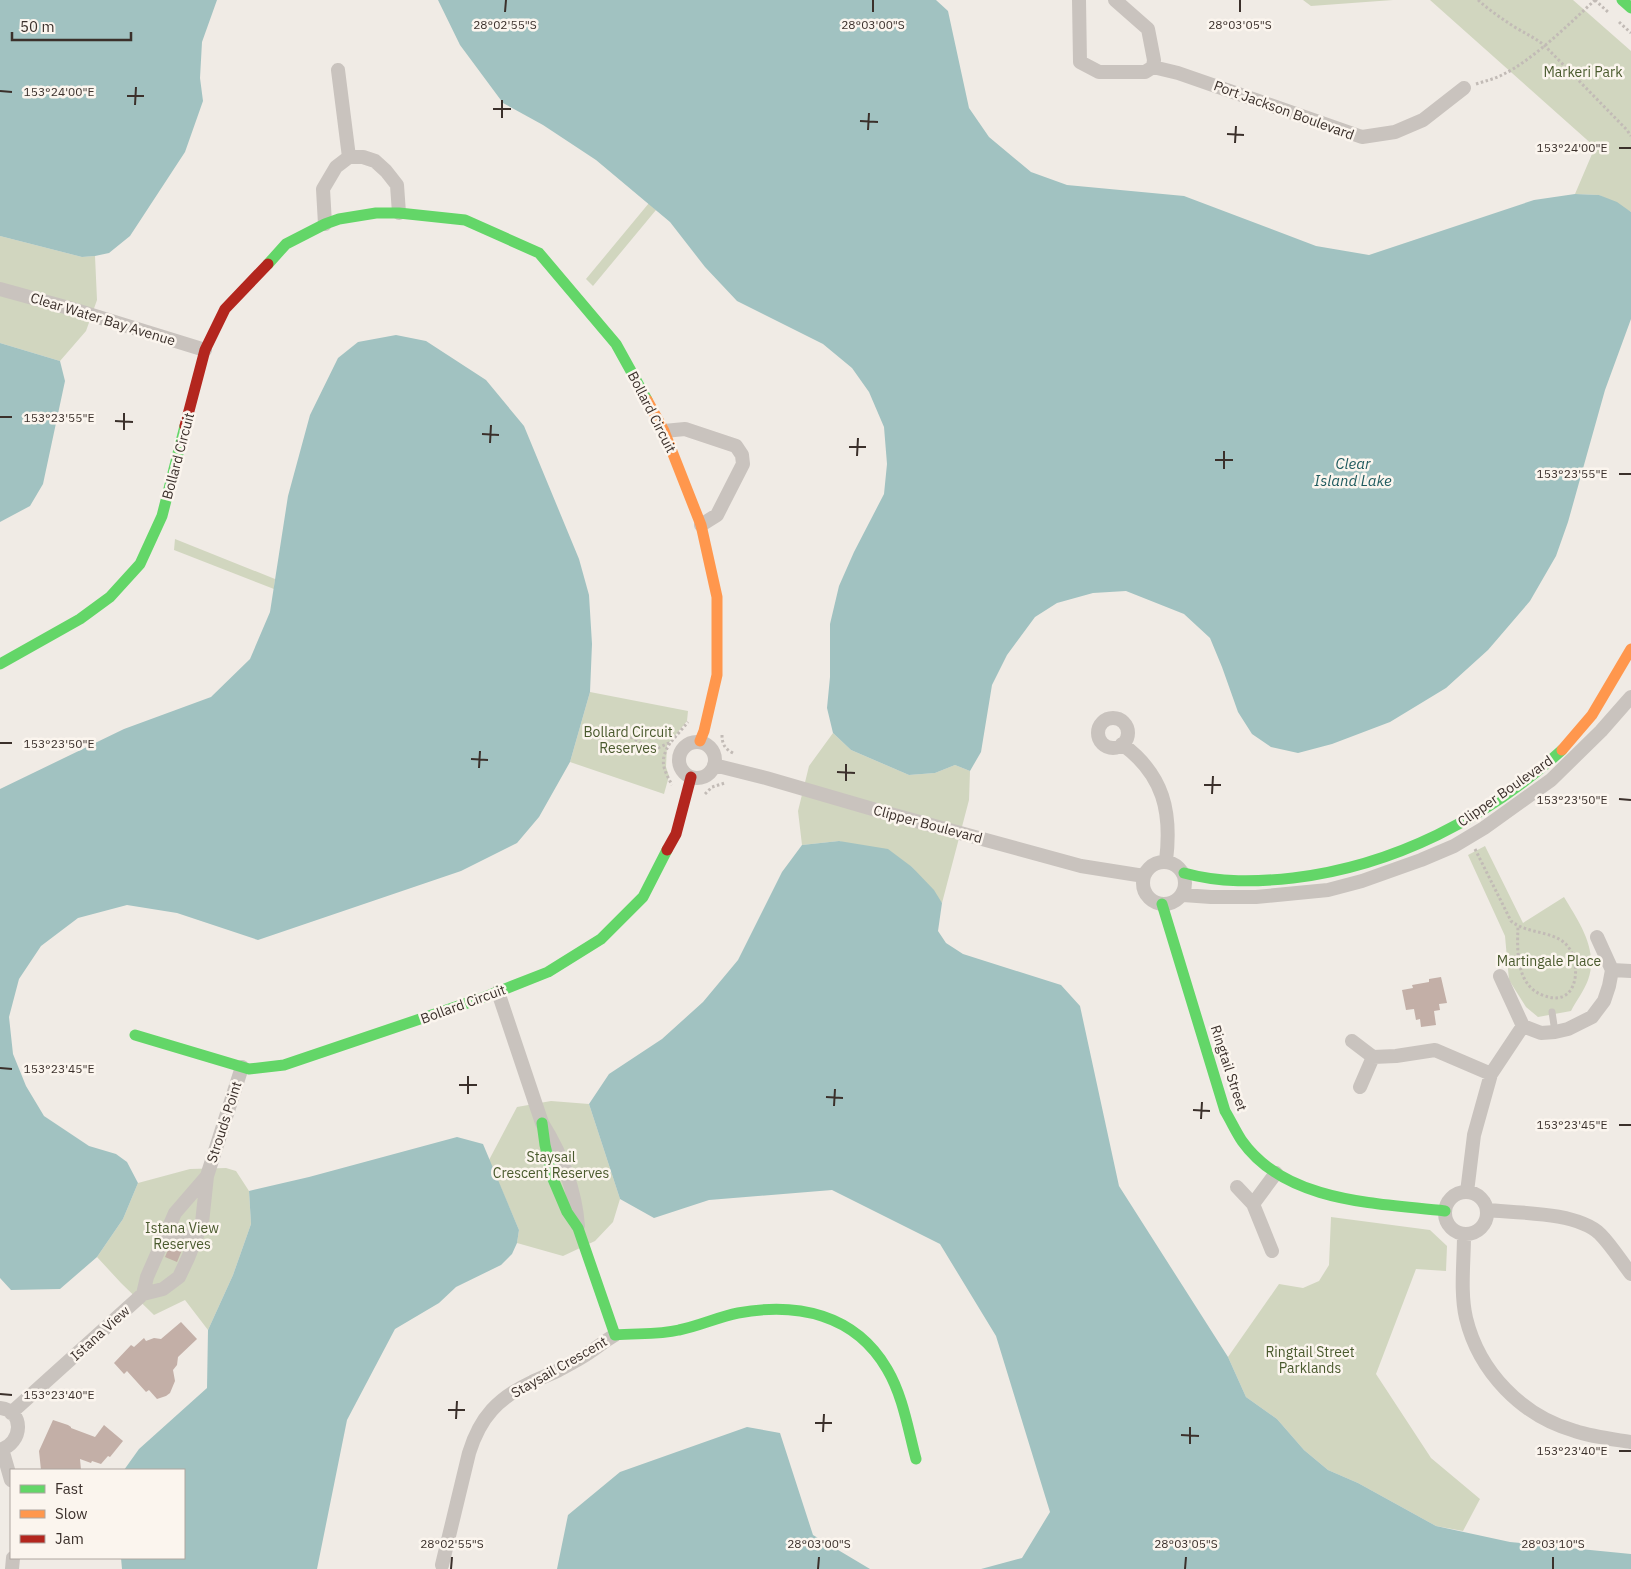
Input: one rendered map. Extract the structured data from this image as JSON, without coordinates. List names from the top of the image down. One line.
{"streets":{"street":["Port Jackson Boulevard","Clear Water Bay Avenue","Bollard Circuit","Clipper Boulevard","Ringtail Street","Strouds Point","Istana View","Staysail Crescent"]},"crossings":[["Clear Water Bay Avenue","Bollard Circuit"],["Bollard Circuit","Clipper Boulevard"],["Bollard Circuit","Strouds Point"],["Bollard Circuit","Staysail Crescent"],["Clipper Boulevard","Ringtail Street"],["Strouds Point","Istana View"]],"water":["Clear Island Lake"],"parks":["Markeri Park","Bollard Circuit Reserves","Martingale Place","Staysail Crescent Reserves","Istana View Reserves","Ringtail Street Parklands"],"legend":["Fast","Slow","Jam"],"scale_bar":"50 m","coordinates":["28°02'55\"S","28°03'00\"S","28°03'05\"S","153°24'00\"E","153°23'55\"E","153°23'50\"E","153°23'45\"E","153°23'40\"E","28°03'10\"S"]}
